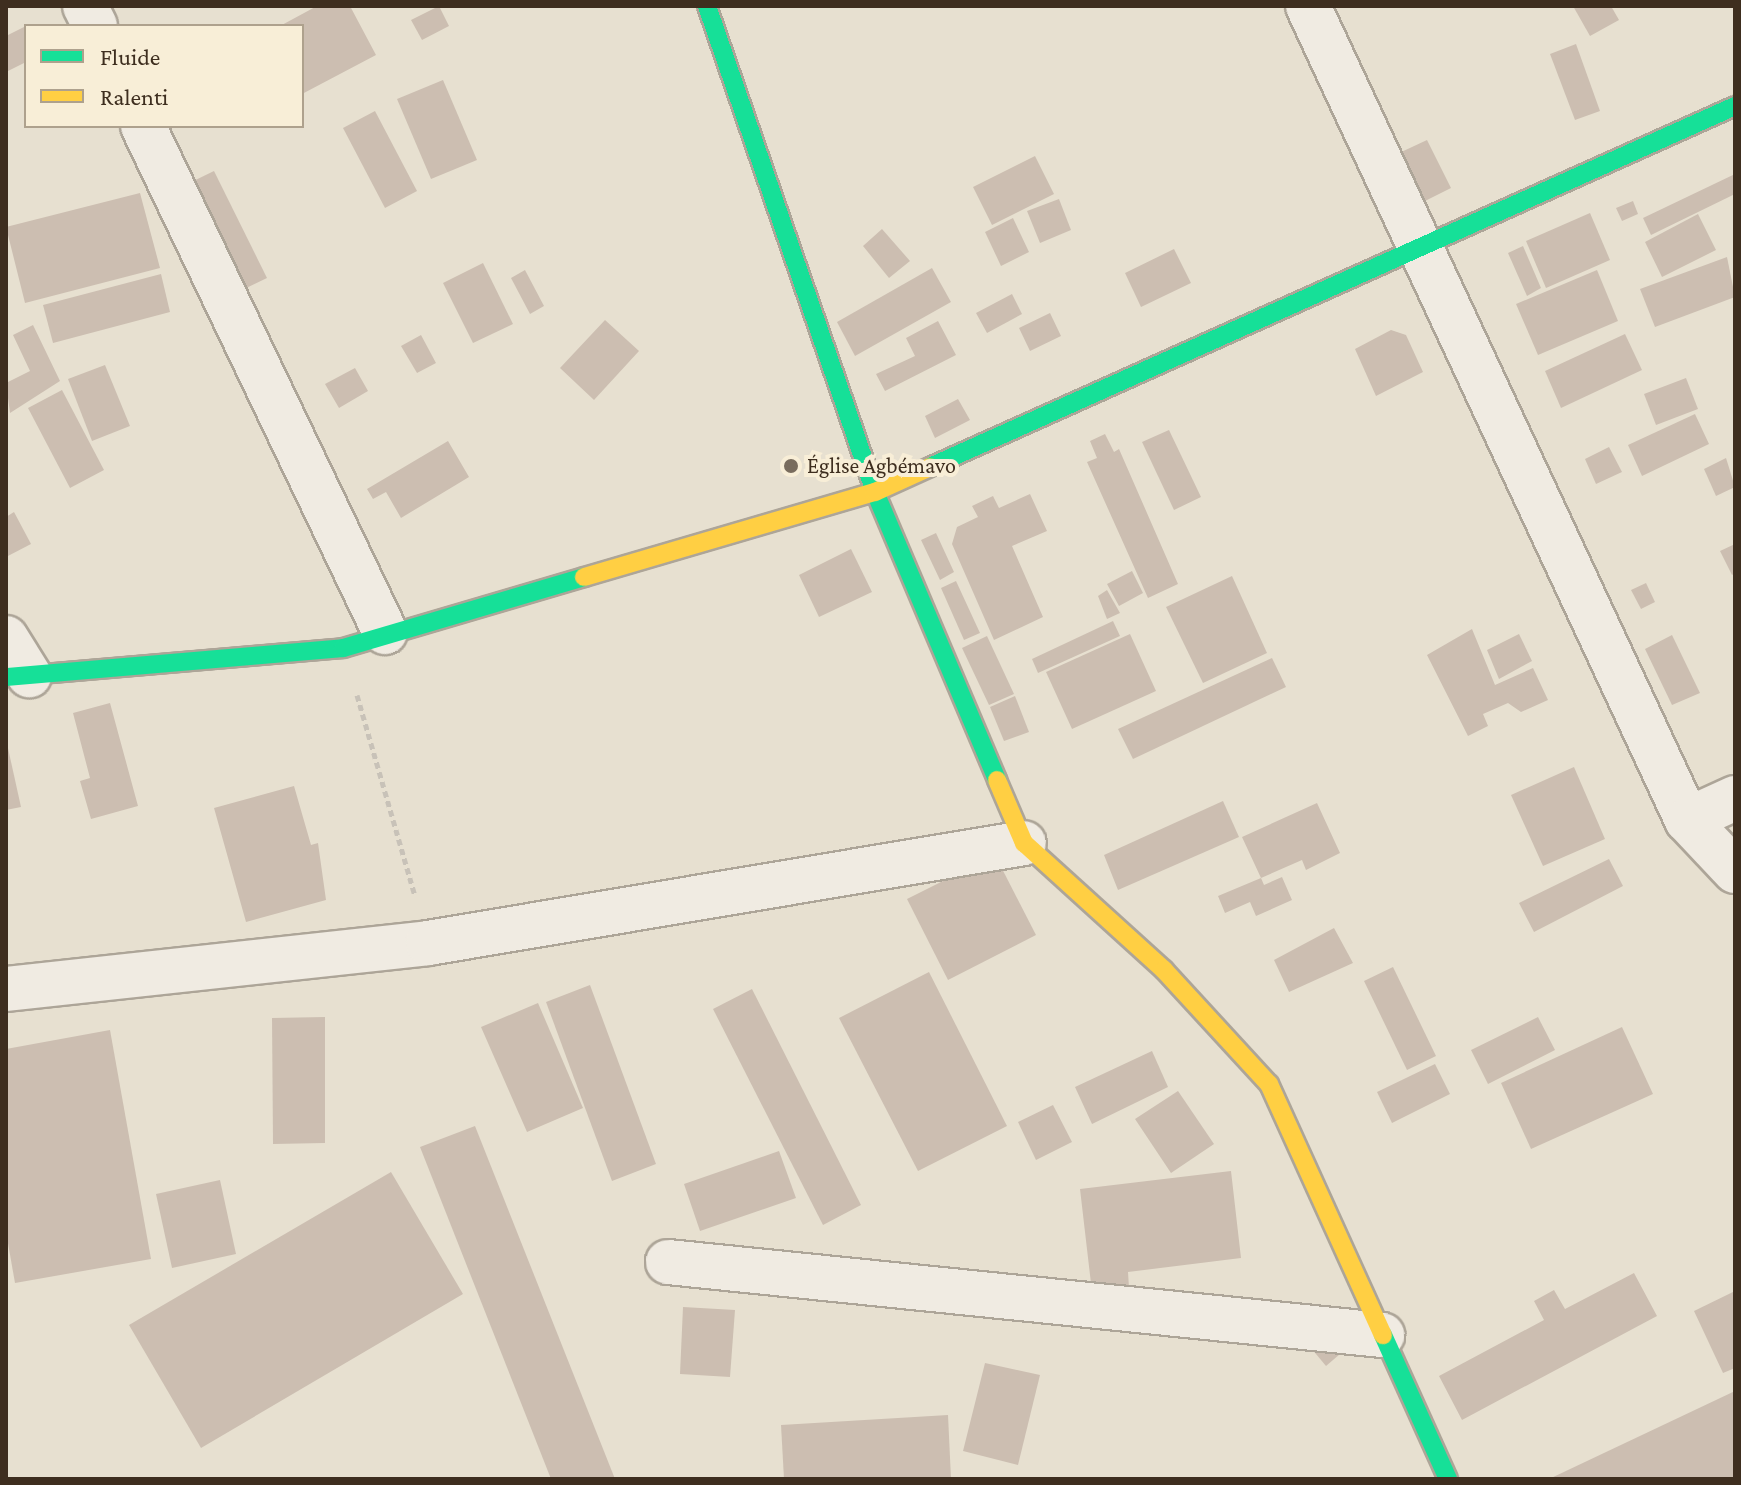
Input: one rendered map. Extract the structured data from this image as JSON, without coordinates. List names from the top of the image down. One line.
{"places":["Église Agbémavo"],"legend":["Fluide","Ralenti"]}
